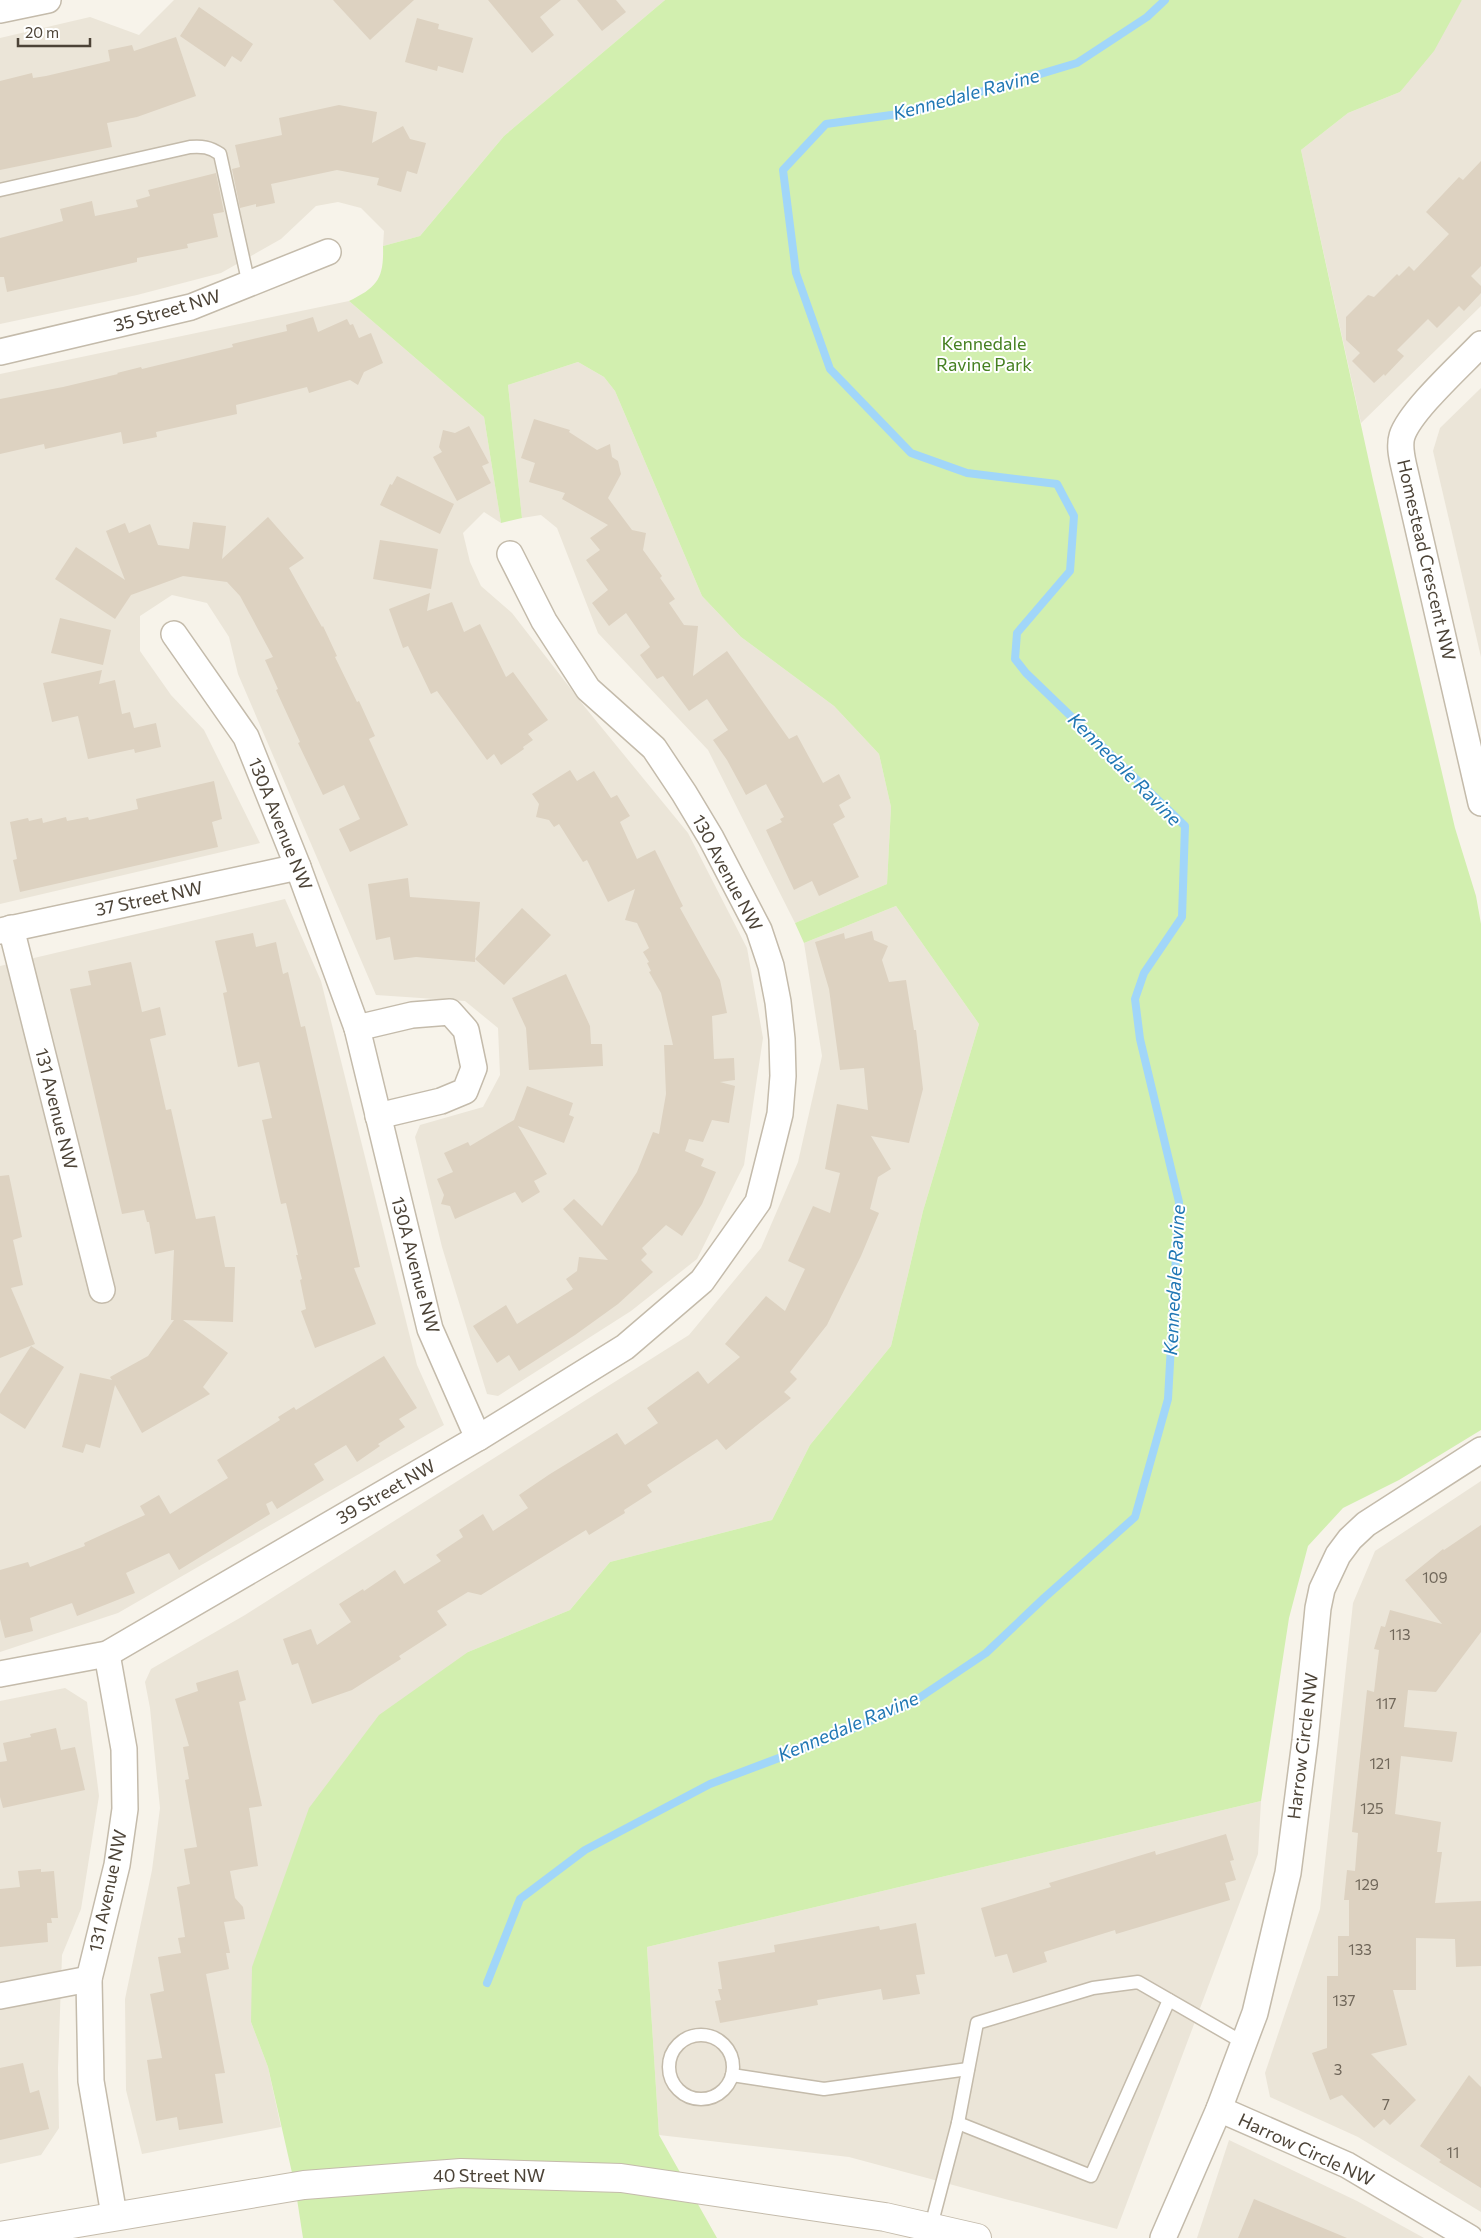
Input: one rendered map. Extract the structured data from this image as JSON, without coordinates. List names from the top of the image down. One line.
{"streets":{"street":["35 Street NW","Homestead Crescent NW","130A Avenue NW","130 Avenue NW","37 Street NW","131 Avenue NW","39 Street NW","Harrow Circle NW","40 Street NW"]},"crossings":[["130A Avenue NW","37 Street NW"],["130A Avenue NW","39 Street NW"],["130 Avenue NW","39 Street NW"],["37 Street NW","131 Avenue NW"],["131 Avenue NW","39 Street NW"],["131 Avenue NW","40 Street NW"]],"water":["Kennedale Ravine"],"parks":["Kennedale Ravine Park"],"house_numbers":["109","113","117","121","125","129","133","137","3","7","11"],"scale_bar":"20 m"}
